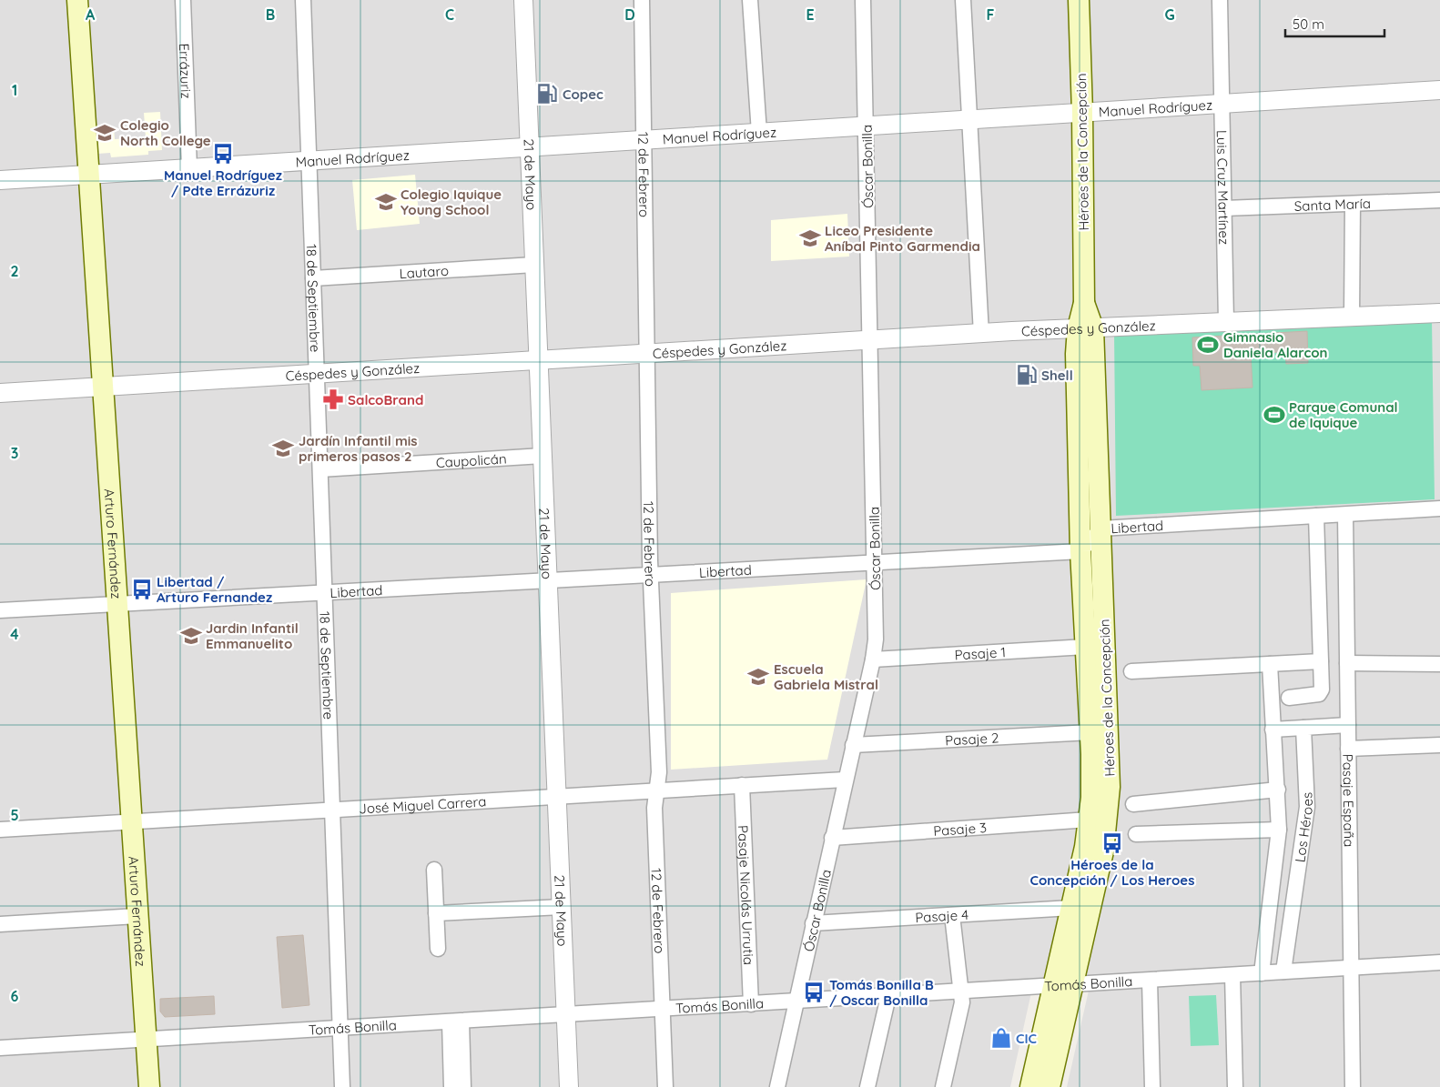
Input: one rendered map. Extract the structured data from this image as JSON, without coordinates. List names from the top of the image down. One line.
{"streets":{"main road":["Héroes de la Concepción","Arturo Fernández"],"street":["Errázuriz","Manuel Rodríguez","Óscar Bonilla","21 de Mayo","12 de Febrero","Luis Cruz Martínez","Santa María","Lautaro","18 de Septiembre","Céspedes y González","Caupolicán","Libertad","Pasaje 1","Pasaje 2","Pasaje España","José Miguel Carrera","Los Héroes","Pasaje 3","Pasaje Nicolás Urrutia","Pasaje 4","Tomás Bonilla"]},"crossings":[["Errázuriz","Manuel Rodríguez"],["Manuel Rodríguez","Héroes de la Concepción"],["Manuel Rodríguez","Óscar Bonilla"],["Manuel Rodríguez","21 de Mayo"],["Manuel Rodríguez","12 de Febrero"],["Manuel Rodríguez","Luis Cruz Martínez"],["Manuel Rodríguez","18 de Septiembre"],["Manuel Rodríguez","Arturo Fernández"],["Héroes de la Concepción","Céspedes y González"],["Héroes de la Concepción","Libertad"],["Héroes de la Concepción","Pasaje 1"],["Héroes de la Concepción","Pasaje 2"],["Héroes de la Concepción","Pasaje 3"],["Héroes de la Concepción","Pasaje 4"],["Héroes de la Concepción","Tomás Bonilla"],["Óscar Bonilla","Céspedes y González"],["Óscar Bonilla","Libertad"],["Óscar Bonilla","Pasaje 1"],["Óscar Bonilla","Pasaje 2"],["Óscar Bonilla","José Miguel Carrera"],["Óscar Bonilla","Pasaje 3"],["Óscar Bonilla","Pasaje 4"],["Óscar Bonilla","Tomás Bonilla"],["21 de Mayo","Lautaro"],["21 de Mayo","Céspedes y González"],["21 de Mayo","Caupolicán"],["21 de Mayo","Libertad"],["21 de Mayo","José Miguel Carrera"],["21 de Mayo","Tomás Bonilla"],["12 de Febrero","Céspedes y González"],["12 de Febrero","Libertad"],["12 de Febrero","José Miguel Carrera"],["12 de Febrero","Tomás Bonilla"],["Luis Cruz Martínez","Santa María"],["Luis Cruz Martínez","Céspedes y González"],["Lautaro","18 de Septiembre"],["18 de Septiembre","Céspedes y González"],["18 de Septiembre","Caupolicán"],["18 de Septiembre","Libertad"],["18 de Septiembre","José Miguel Carrera"],["18 de Septiembre","Tomás Bonilla"],["Céspedes y González","Arturo Fernández"],["Libertad","Arturo Fernández"],["Libertad","Pasaje España"],["Arturo Fernández","José Miguel Carrera"],["Arturo Fernández","Tomás Bonilla"],["Pasaje España","Tomás Bonilla"],["José Miguel Carrera","Pasaje Nicolás Urrutia"],["Los Héroes","Tomás Bonilla"],["Pasaje Nicolás Urrutia","Tomás Bonilla"]],"places":{"fuel station":["Copec","Shell"],"school or university":["Colegio North College","Colegio Iquique Young School","Liceo Presidente Aníbal Pinto Garmendia","Jardín Infantil mis primeros pasos 2","Jardin Infantil Emmanuelito","Escuela Gabriela Mistral"],"bus stop":["Manuel Rodríguez / Pdte Errázuriz","Libertad / Arturo Fernandez","Héroes de la Concepción / Los Heroes","Tomás Bonilla B / Oscar Bonilla"],"sports":["Gimnasio Daniela Alarcon","Parque Comunal de Iquique"],"pharmacy":["SalcoBrand"],"shop":["CIC"]},"scale_bar":"50 m","grid":{"columns":["A","B","C","D","E","F","G"],"rows":["1","2","3","4","5","6"]}}
